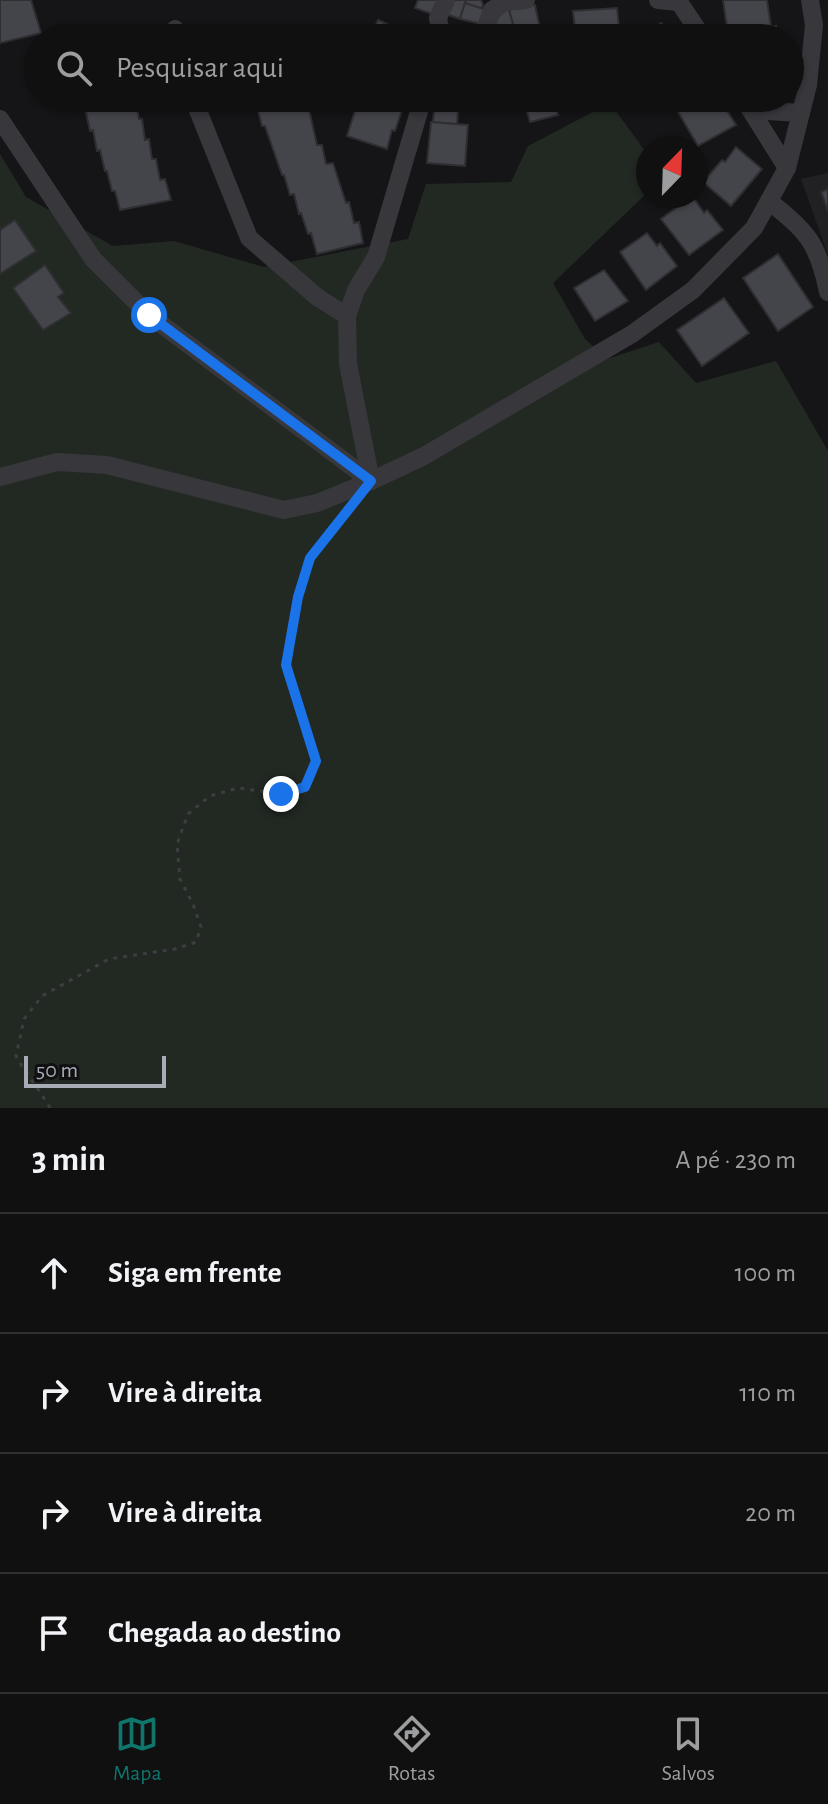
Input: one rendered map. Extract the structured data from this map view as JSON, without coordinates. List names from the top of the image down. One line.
{"scale_bar":"50 m","north":"top right","page":{"search":"Pesquisar aqui","scale":"50 m","heading":["3 min","A pé · 230 m"],"list":[["Siga em frente","100 m"],["Vire à direita","110 m"],["Vire à direita","20 m"],"Chegada ao destino"],"nav":["Mapa","Rotas","Salvos"]}}
